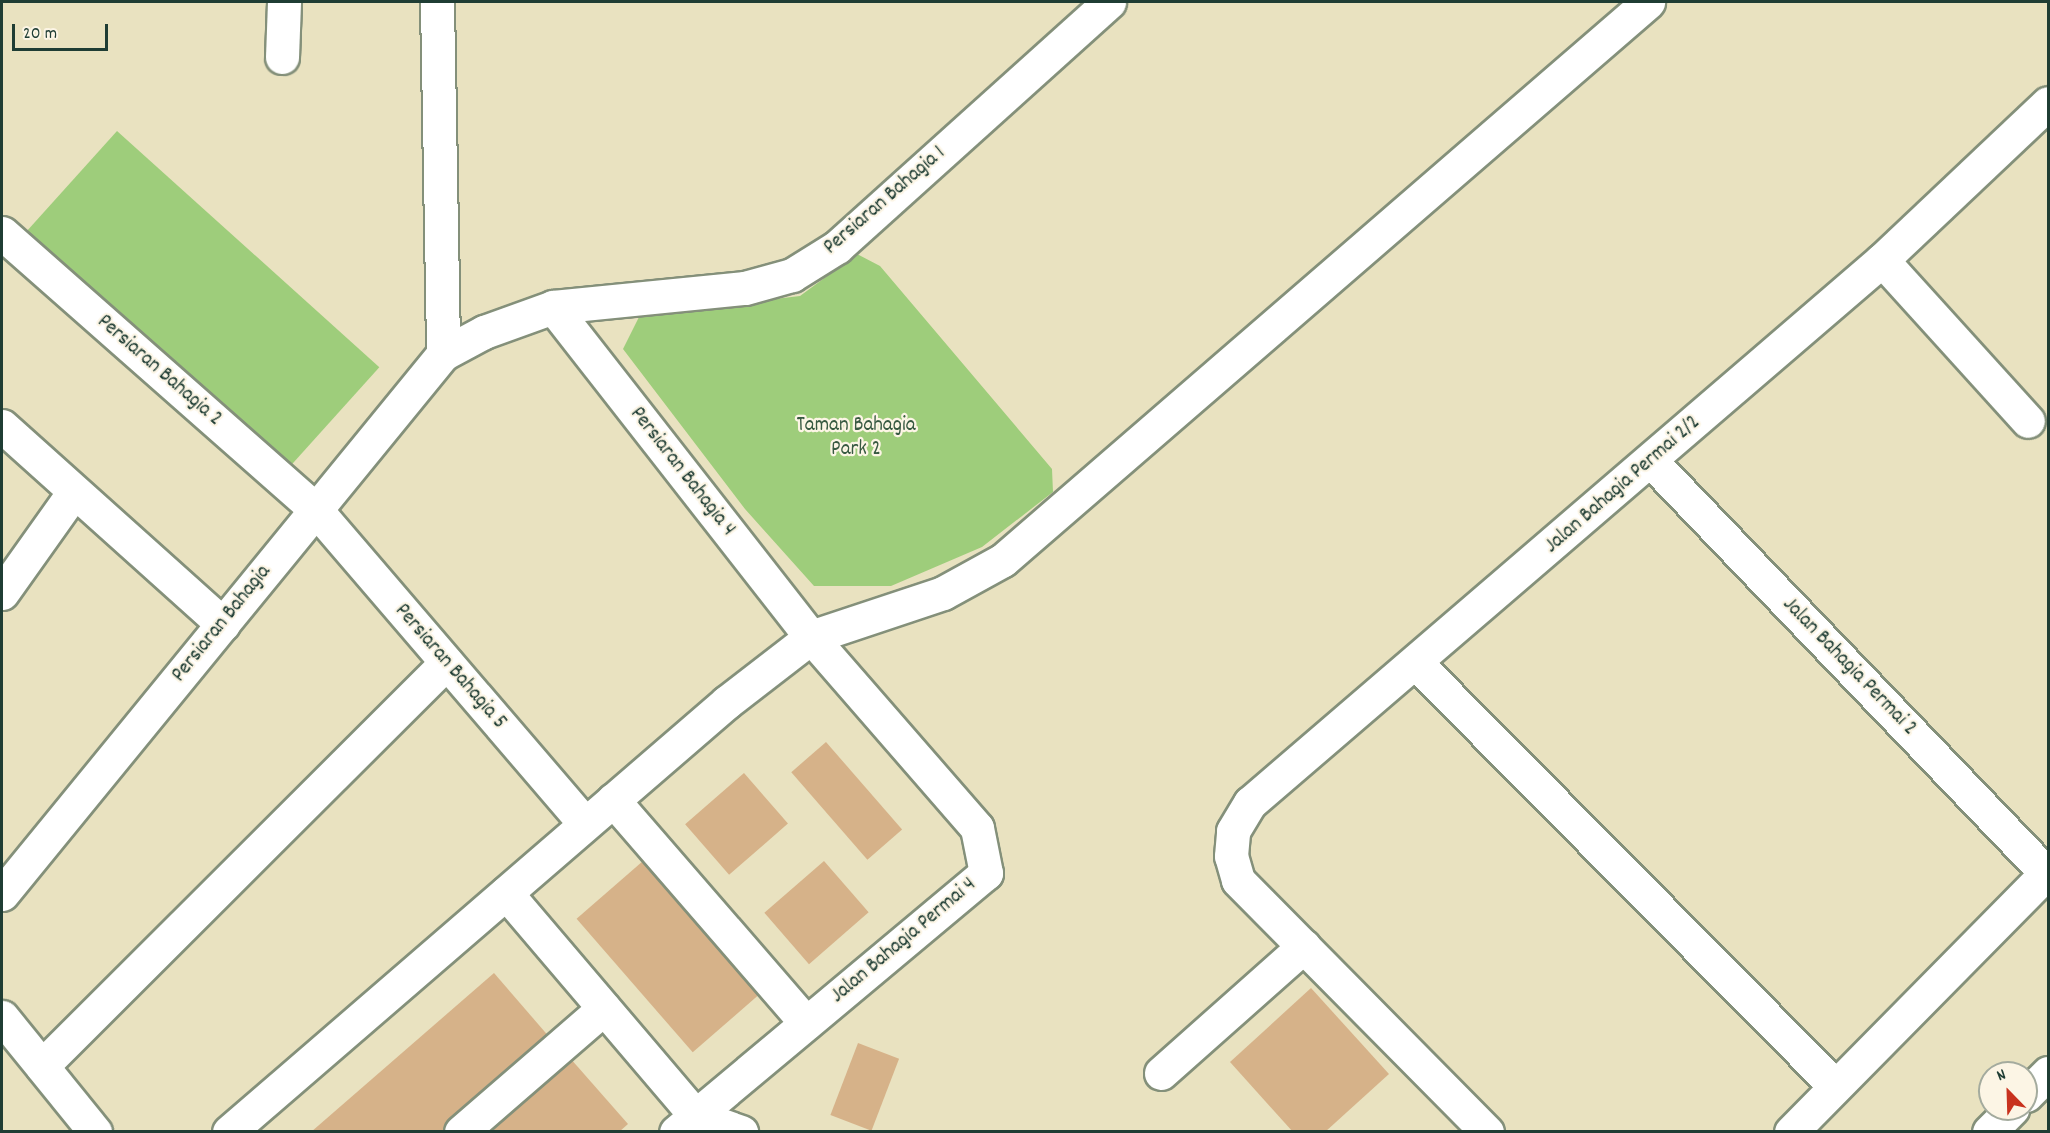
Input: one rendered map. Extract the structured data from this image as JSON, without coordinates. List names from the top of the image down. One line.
{"streets":{"street":["Persiaran Bahagia 1","Persiaran Bahagia 2","Persiaran Bahagia 4","Jalan Bahagia Permai 2/2","Persiaran Bahagia","Persiaran Bahagia 5","Jalan Bahagia Permai 2","Jalan Bahagia Permai 4"]},"crossings":[["Persiaran Bahagia 1","Persiaran Bahagia 4"],["Persiaran Bahagia 1","Persiaran Bahagia"],["Persiaran Bahagia 2","Persiaran Bahagia"],["Persiaran Bahagia 2","Persiaran Bahagia 5"],["Persiaran Bahagia 4","Jalan Bahagia Permai 4"],["Jalan Bahagia Permai 2/2","Jalan Bahagia Permai 2"],["Persiaran Bahagia","Persiaran Bahagia 5"]],"parks":["Taman Bahagia Park 2"],"scale_bar":"20 m","north":"top left"}
